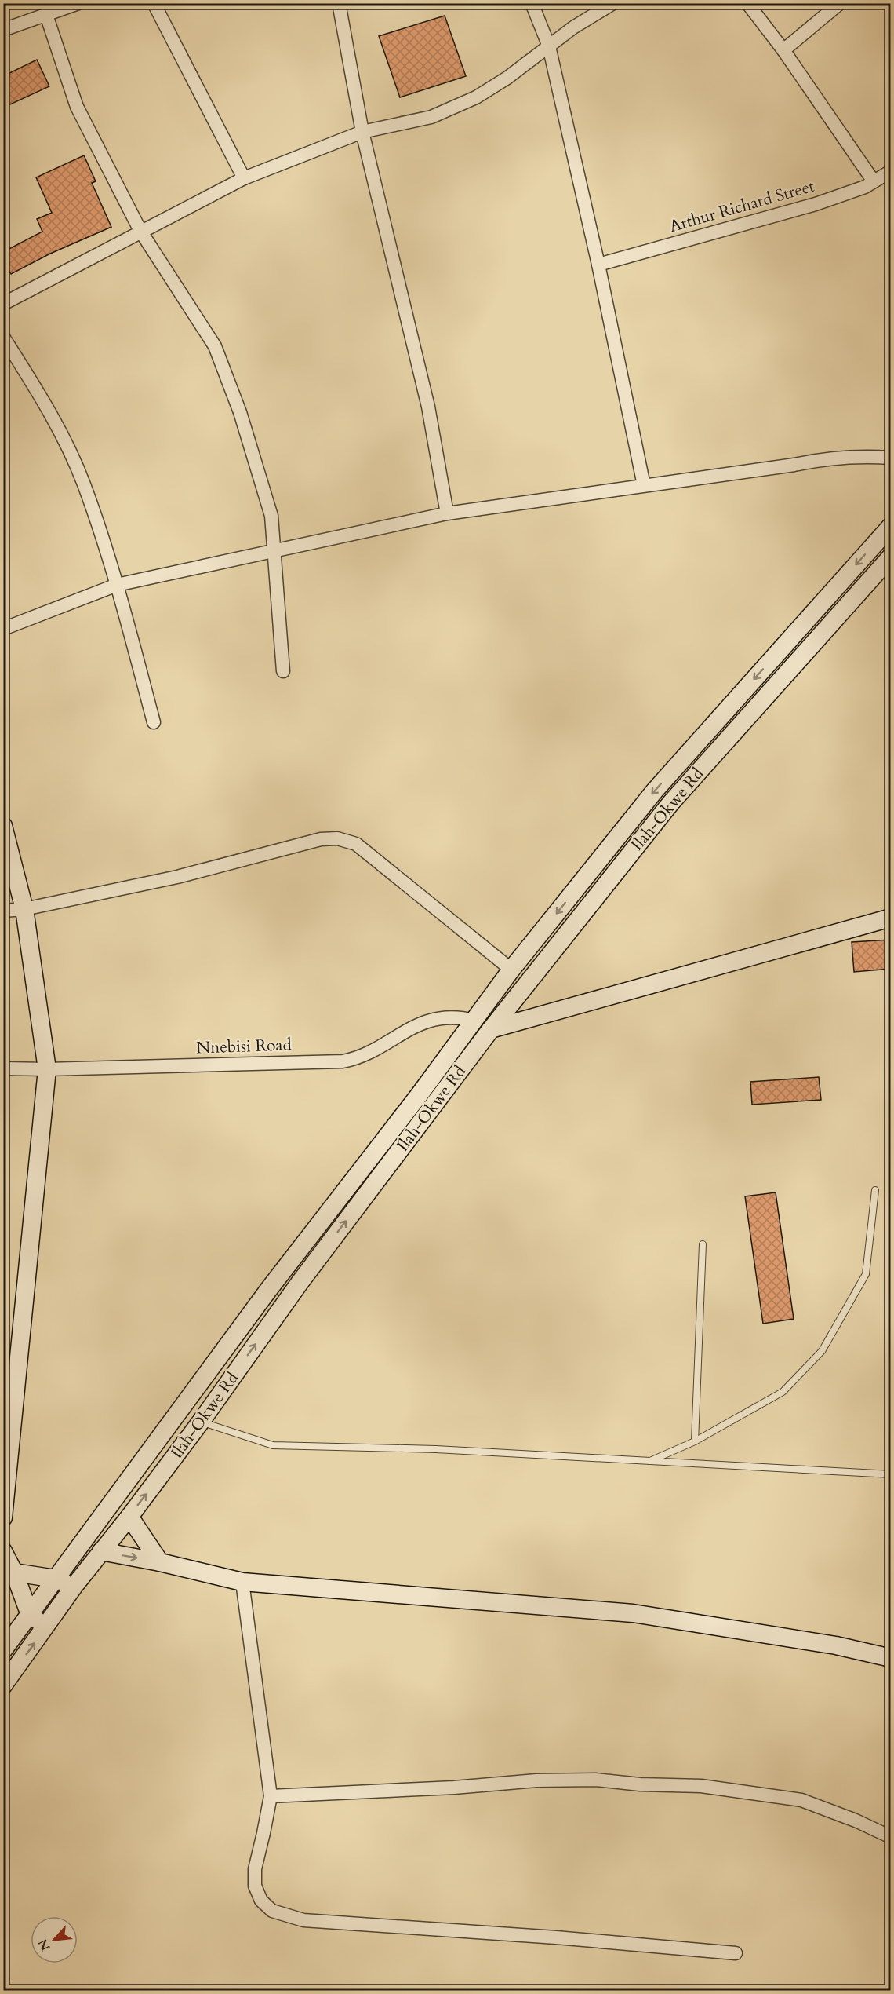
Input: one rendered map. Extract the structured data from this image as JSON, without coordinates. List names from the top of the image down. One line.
{"streets":{"main road":["Ilah-Okwe Rd"],"street":["Arthur Richard Street","Nnebisi Road"]},"north":"bottom left"}
